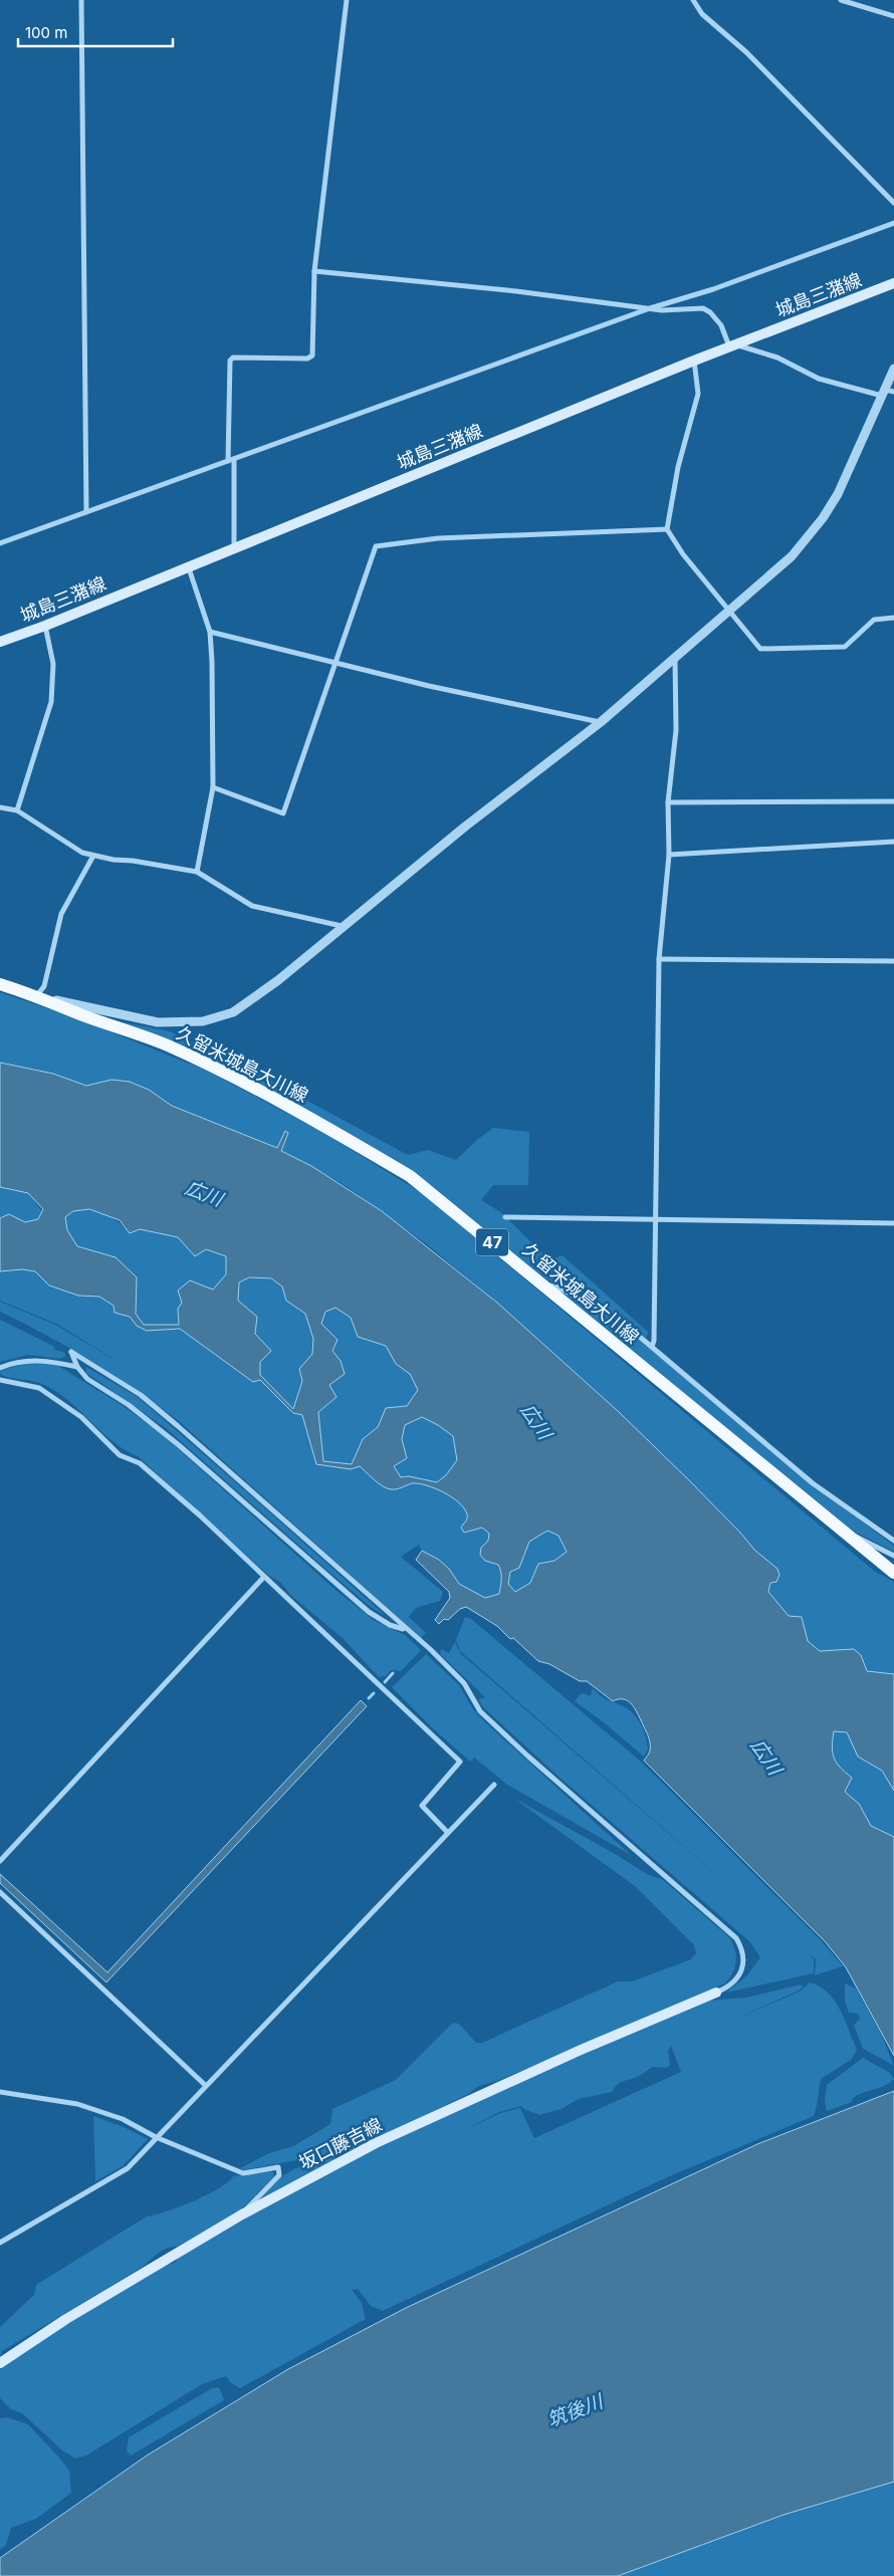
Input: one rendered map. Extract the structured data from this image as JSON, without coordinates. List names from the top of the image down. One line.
{"streets":{"main road":["城島三潴線","久留米城島大川線","47","坂口藤吉線"]},"water":["広川","筑後川"],"scale_bar":"100 m"}
